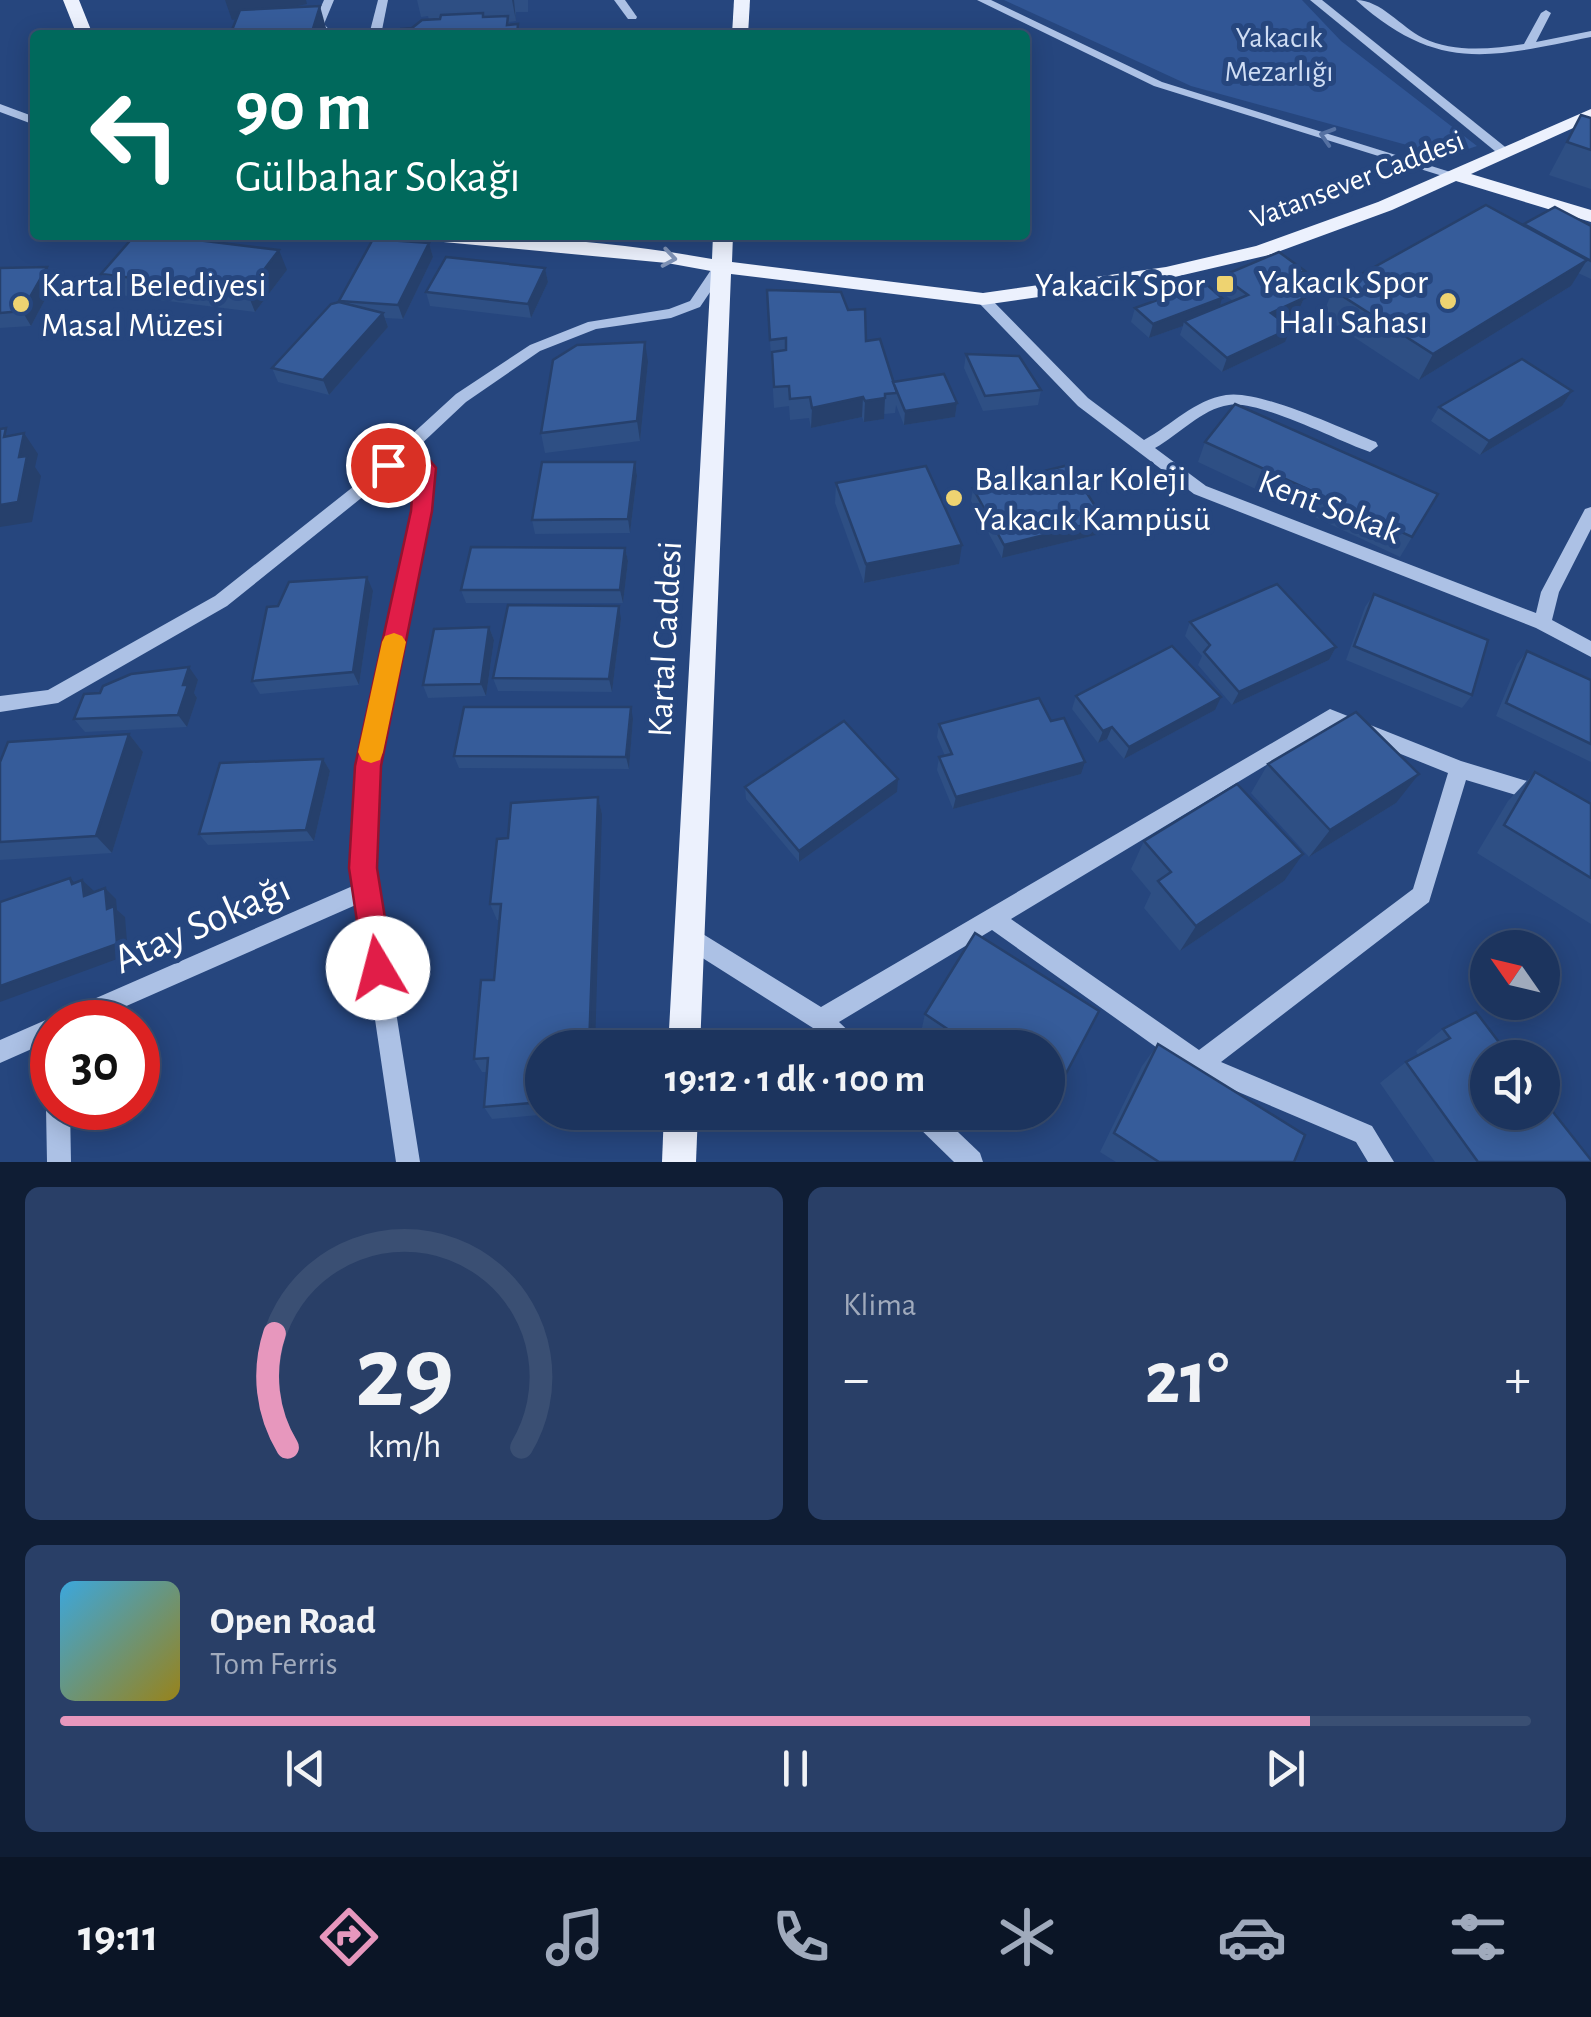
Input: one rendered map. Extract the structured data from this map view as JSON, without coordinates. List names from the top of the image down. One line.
{"streets":{"main road":["Vatansever Caddesi","Kartal Caddesi"],"street":["Kent Sokak","Atay Sokağı"]},"crossings":[["Vatansever Caddesi","Kent Sokak"],["Vatansever Caddesi","Kartal Caddesi"]],"parks":["Yakacık Mezarlığı"],"places":{"transit":["Yakacık Spor"],"other":["Yakacık Spor Halı Sahası","Kartal Belediyesi Masal Müzesi","Balkanlar Koleji Yakacık Kampüsü"]},"north":"top left","page":{"turn":["90 m","Gülbahar Sokağı"],"limit":"30","trip":"19:12 · 1 dk · 100 m","tile":"Klima","heat":["−","21°","+"],"song":["Open Road","Tom Ferris"],"tabs":"19:11","gauge":["29","km/h"]}}
